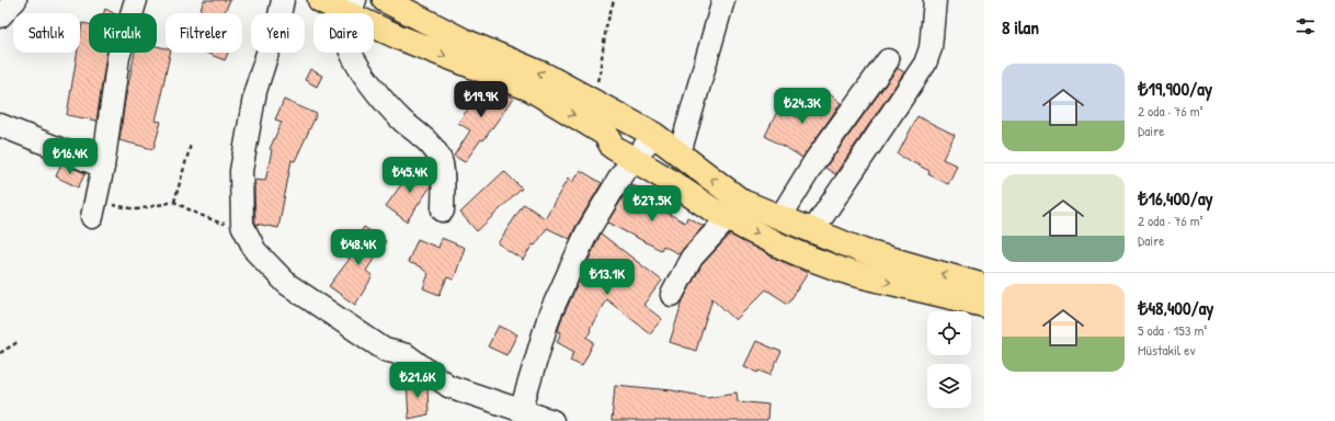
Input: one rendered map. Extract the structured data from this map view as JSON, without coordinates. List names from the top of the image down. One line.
{"page":{"heading":"8 ilan","chip":["Satılık","Kiralık","Filtreler","Yeni","Daire"],"list":[{"name":"₺19,900/ay","note":"2 oda · 76 m² · Daire"},{"name":"₺16,400/ay","note":"2 oda · 76 m² · Daire"},{"name":"₺48,400/ay","note":"5 oda · 153 m² · Müstakil ev"}],"price":["₺19.9K","₺24.3K","₺16.4K","₺45.4K","₺27.5K","₺48.4K","₺13.1K","₺21.6K"]}}
